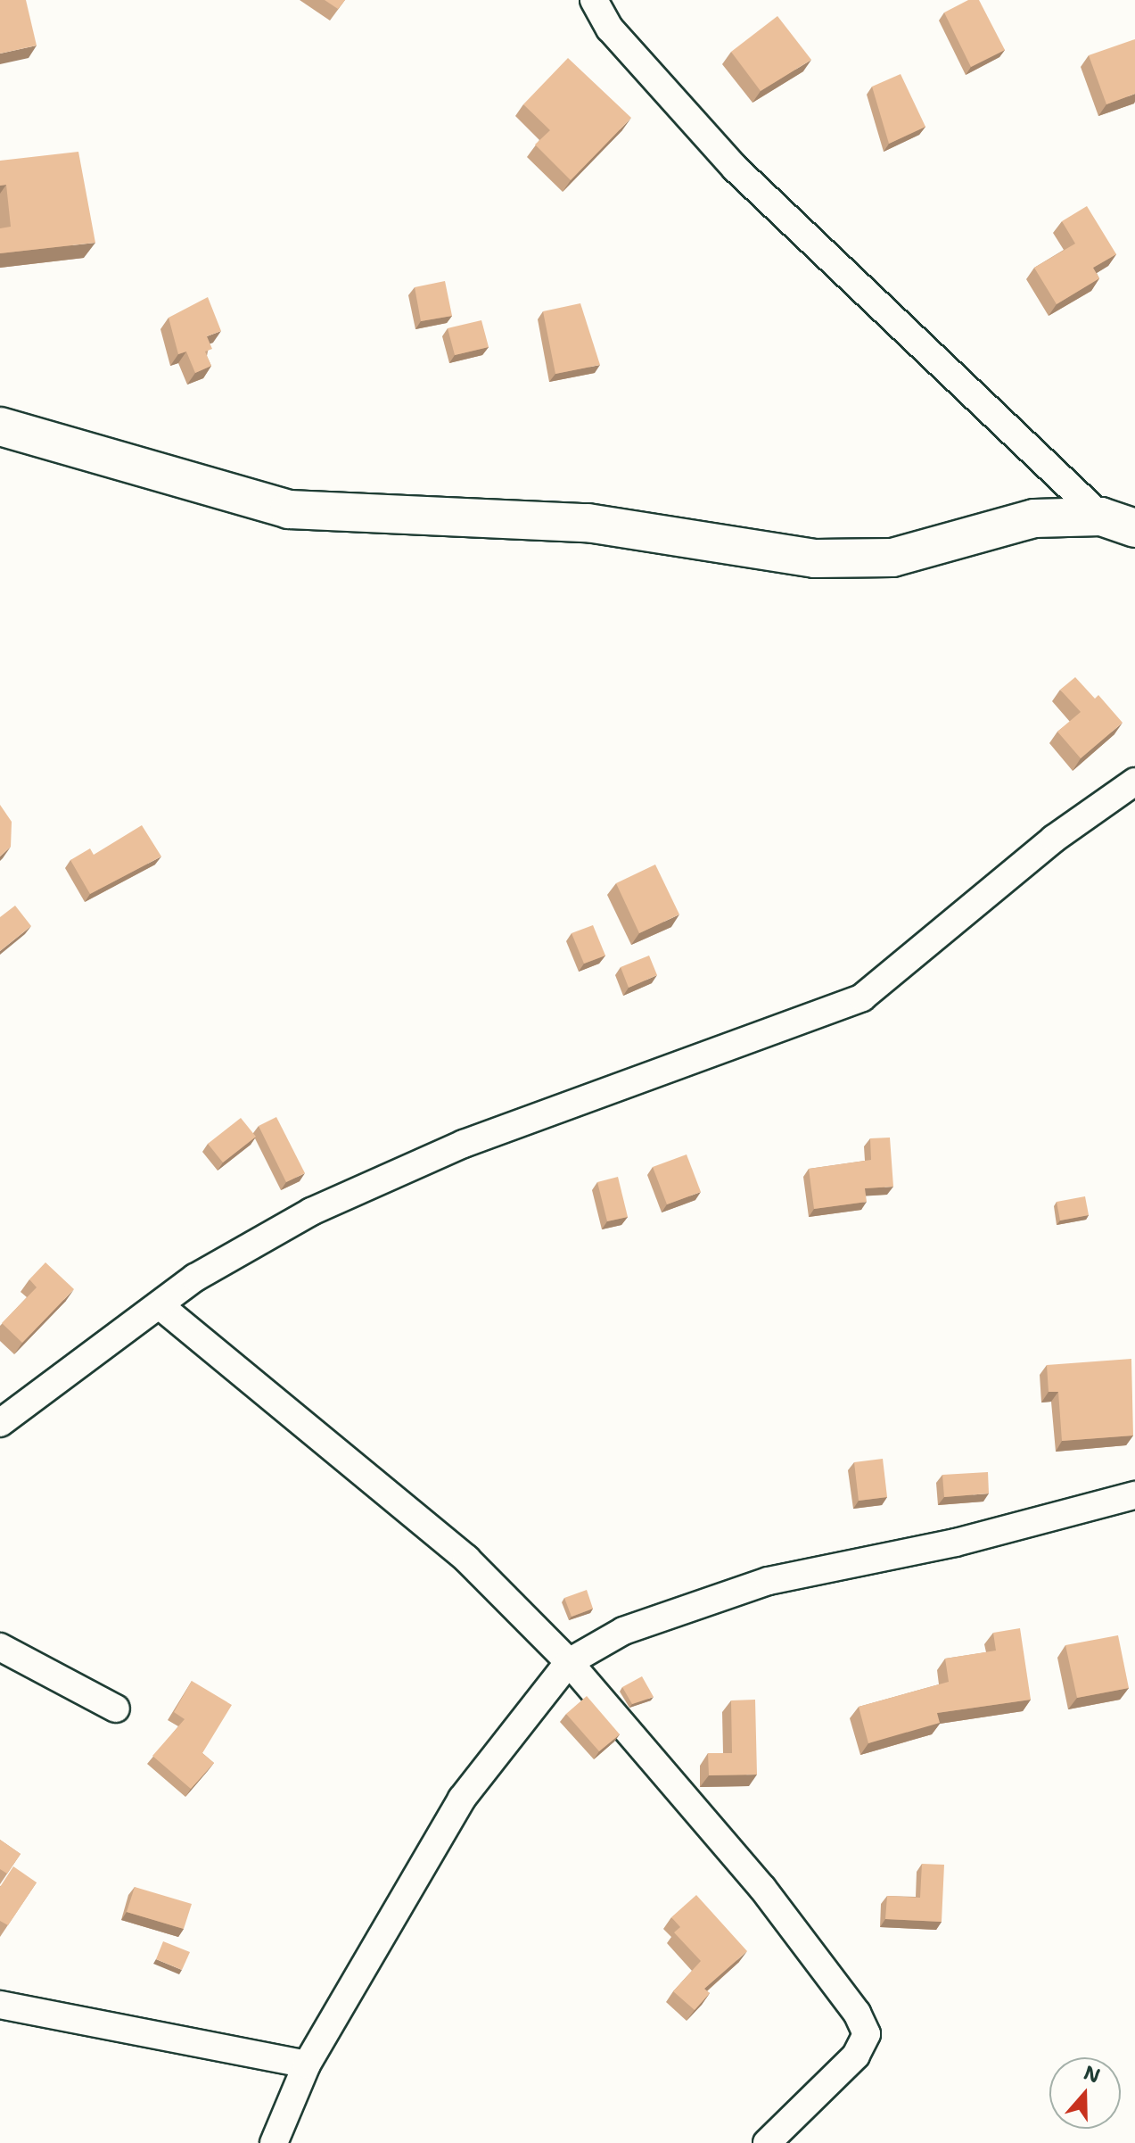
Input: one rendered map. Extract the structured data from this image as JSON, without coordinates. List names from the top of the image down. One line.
{"north":"top"}
